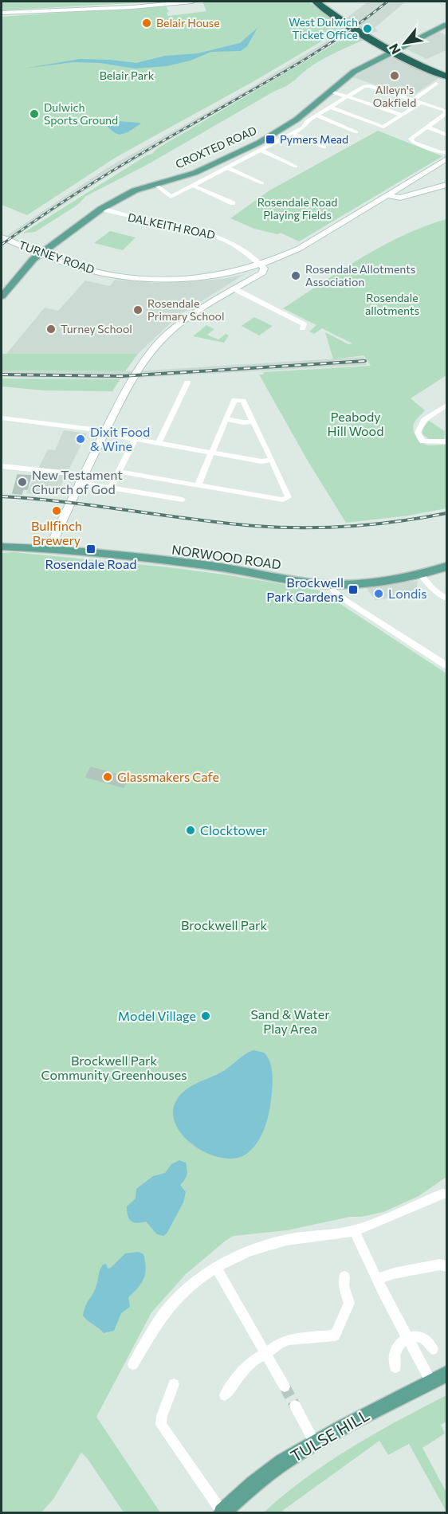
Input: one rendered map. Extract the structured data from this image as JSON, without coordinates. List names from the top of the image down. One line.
{"streets":{"main road":["CROXTED ROAD","NORWOOD ROAD","TULSE HILL"],"street":["DALKEITH ROAD","TURNEY ROAD"]},"crossings":[["CROXTED ROAD","DALKEITH ROAD"],["CROXTED ROAD","TURNEY ROAD"],["DALKEITH ROAD","TURNEY ROAD"]],"parks":["Belair Park","Rosendale Road Playing Fields","Rosendale allotments","Peabody Hill Wood","Brockwell Park","Sand & Water Play Area","Brockwell Park Community Greenhouses"],"places":{"other":["Belair House","West Dulwich Ticket Office","Alleyn's Oakfield","Dulwich Sports Ground","Rosendale Allotments Association","Rosendale Primary School","Turney School","Dixit Food & Wine","New Testament Church of God","Bullfinch Brewery","Londis","Glassmakers Cafe","Clocktower","Model Village"],"transit":["Pymers Mead","Rosendale Road","Brockwell Park Gardens"]},"north":"bottom left"}
